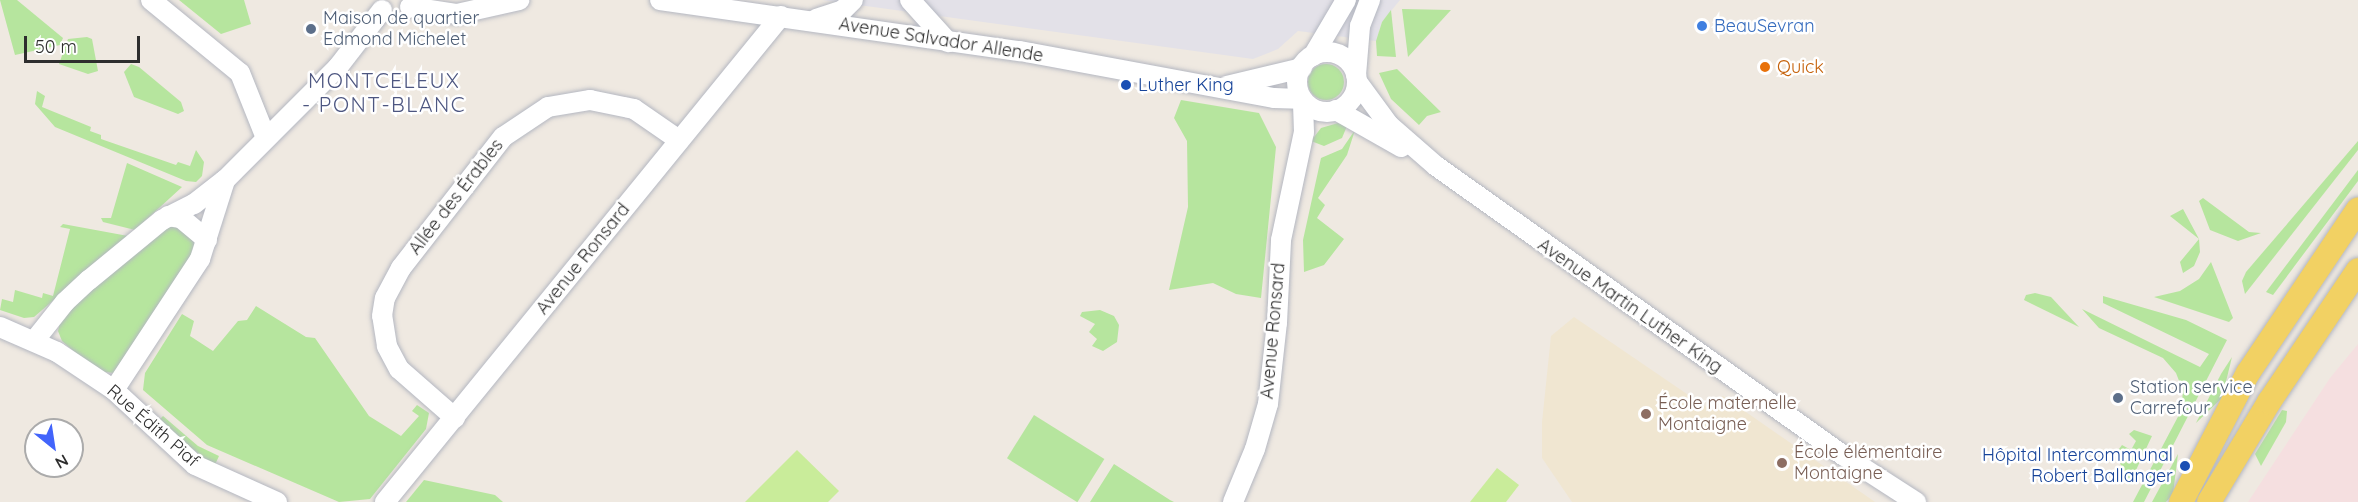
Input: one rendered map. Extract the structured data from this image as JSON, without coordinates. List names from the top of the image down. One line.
{"streets":{"street":["Avenue Salvador Allende","Allée des Érables","Avenue Ronsard","Avenue Martin Luther King","Rue Édith Piaf"]},"crossings":[["Avenue Salvador Allende","Avenue Ronsard"],["Avenue Salvador Allende","Avenue Martin Luther King"],["Allée des Érables","Avenue Ronsard"],["Avenue Ronsard","Avenue Martin Luther King"]],"districts":["MONTCELEUX - PONT-BLANC"],"places":["BeauSevran","Maison de quartier Edmond Michelet","Quick","Luther King","Station service Carrefour","École maternelle Montaigne","École élémentaire Montaigne","Hôpital Intercommunal Robert Ballanger"],"scale_bar":"50 m","north":"bottom right"}
